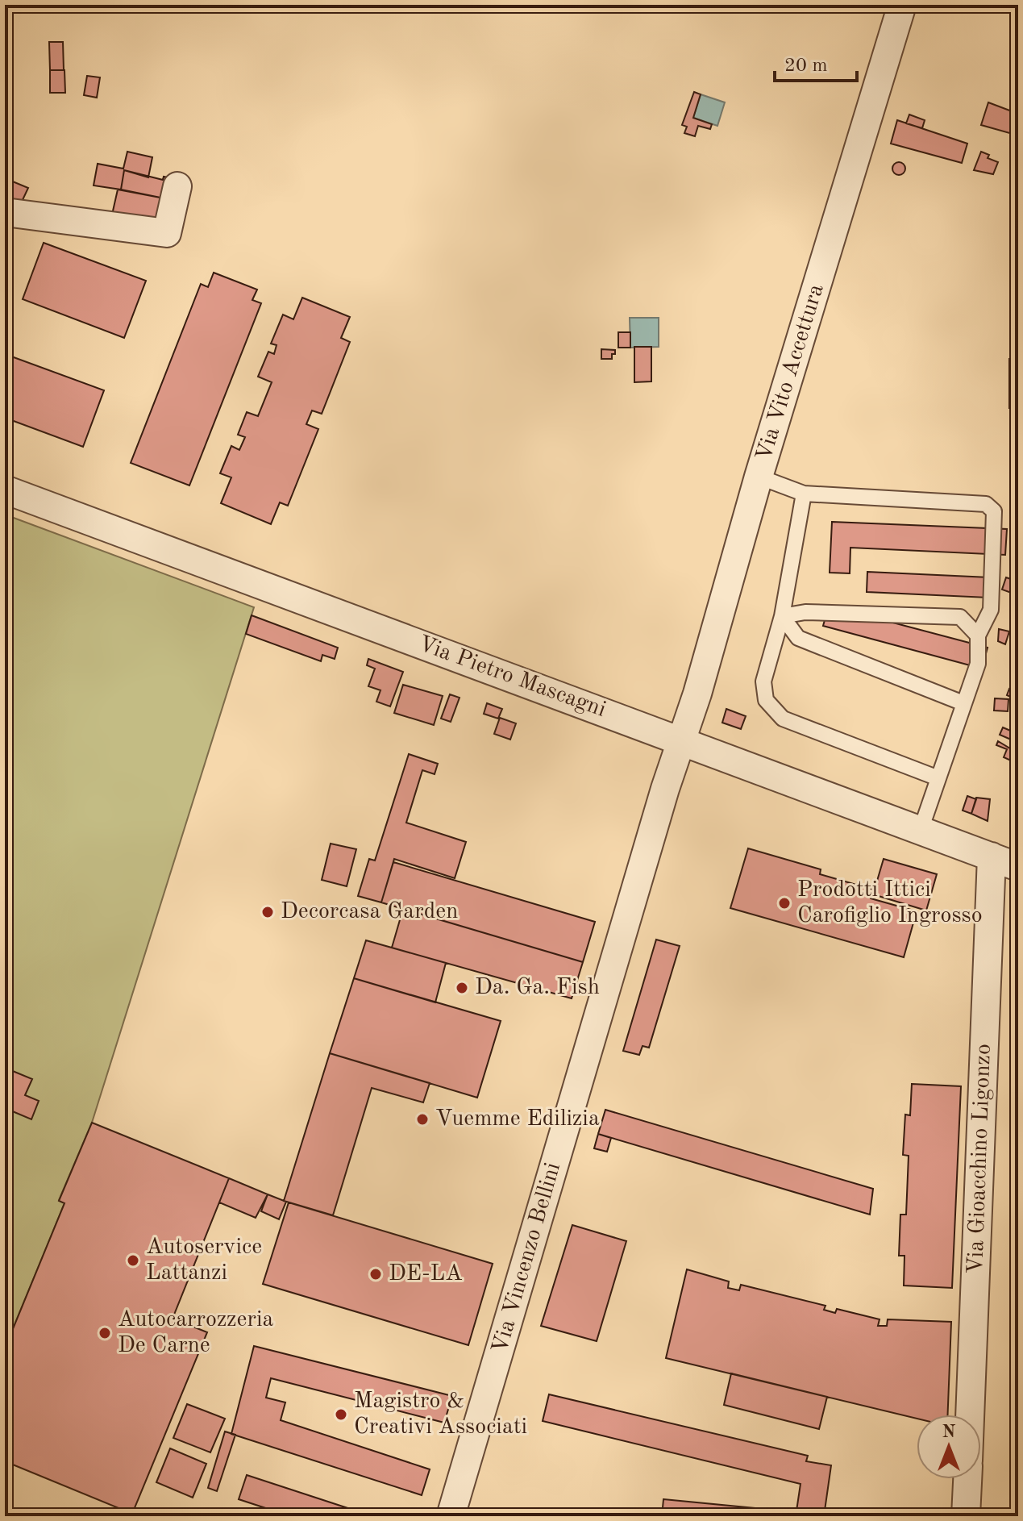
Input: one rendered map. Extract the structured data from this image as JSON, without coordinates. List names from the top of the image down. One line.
{"streets":{"street":["Via Vito Accettura","Via Pietro Mascagni","Via Gioacchino Ligonzo","Via Vincenzo Bellini"]},"crossings":[["Via Vito Accettura","Via Pietro Mascagni"],["Via Vito Accettura","Via Vincenzo Bellini"],["Via Pietro Mascagni","Via Gioacchino Ligonzo"],["Via Pietro Mascagni","Via Vincenzo Bellini"]],"places":["Prodotti Ittici Carofiglio Ingrosso","Decorcasa Garden","Da. Ga. Fish","Vuemme Edilizia","Autoservice Lattanzi","DE-LA","Autocarrozzeria De Carne","Magistro & Creativi Associati"],"scale_bar":"20 m","north":"top"}
